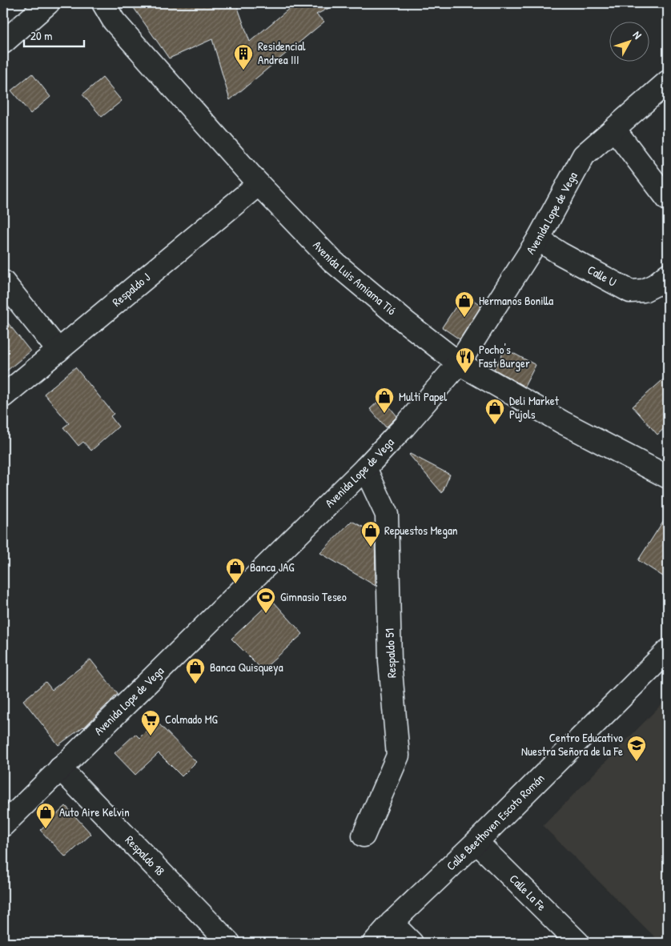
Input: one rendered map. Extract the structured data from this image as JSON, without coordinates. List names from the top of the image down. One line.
{"streets":{"street":["Avenida Lope de Vega","Calle U","Avenida Luis Amiama Tió","Respaldo J","Respaldo 51","Calle Beethoven Escoto Román","Respaldo 18","Calle La Fe"]},"crossings":[["Avenida Lope de Vega","Calle U"],["Avenida Lope de Vega","Avenida Luis Amiama Tió"],["Avenida Lope de Vega","Respaldo 51"],["Avenida Lope de Vega","Respaldo 18"],["Avenida Luis Amiama Tió","Respaldo J"],["Calle Beethoven Escoto Román","Calle La Fe"]],"places":{"building":["Residencial Andrea III"],"shop":["Hermanos Bonilla","Multi Papel","Deli Market Pujols","Repuestos Megan","Banca JAG","Banca Quisqueya","Auto Aire Kelvin"],"restaurant":["Pocho's Fast Burger"],"sports":["Gimnasio Teseo"],"supermarket":["Colmado MG"],"school or university":["Centro Educativo Nuestra Señora de la Fe"]},"scale_bar":"20 m","north":"top right"}
